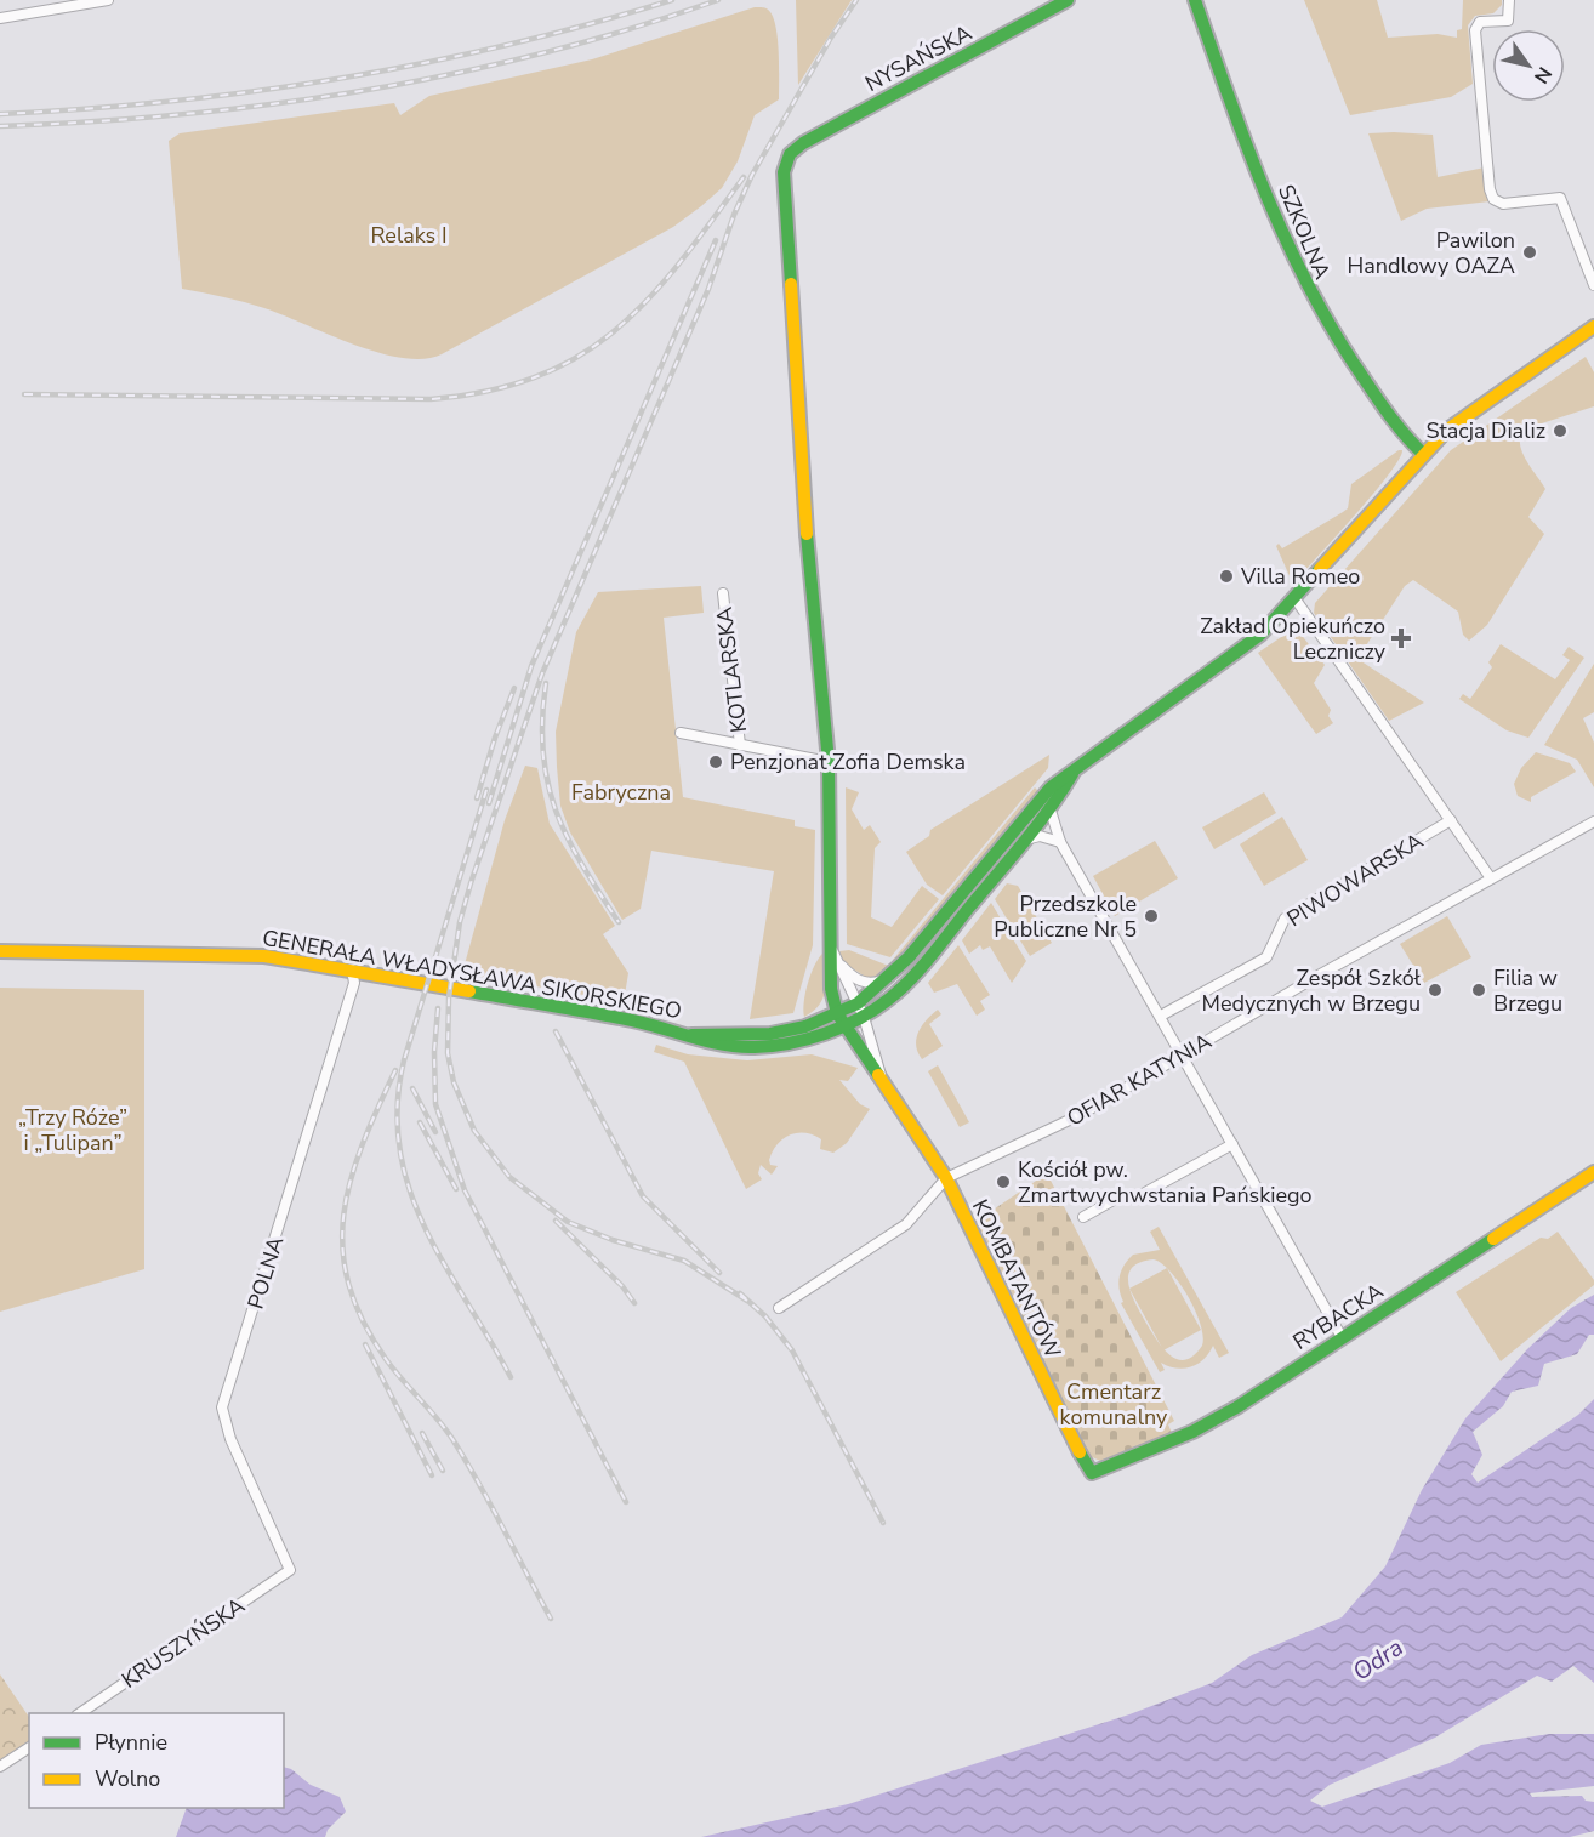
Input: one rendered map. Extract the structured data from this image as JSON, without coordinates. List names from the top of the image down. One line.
{"streets":{"street":["NYSAŃSKA","SZKOLNA","KOTLARSKA","PIWOWARSKA","GENERAŁA WŁADYSŁAWA SIKORSKIEGO","OFIAR KATYNIA","POLNA","KOMBATANTÓW","RYBACKA","KRUSZYŃSKA"]},"crossings":[["GENERAŁA WŁADYSŁAWA SIKORSKIEGO","POLNA"],["GENERAŁA WŁADYSŁAWA SIKORSKIEGO","KOMBATANTÓW"],["OFIAR KATYNIA","KOMBATANTÓW"],["POLNA","KRUSZYŃSKA"],["KOMBATANTÓW","RYBACKA"]],"water":["Odra"],"parks":["Relaks I","Fabryczna","„Trzy Róże” i „Tulipan”","Cmentarz komunalny"],"places":{"other":["Pawilon Handlowy OAZA","Stacja Dializ","Villa Romeo","Penzjonat Zofia Demska","Przedszkole Publiczne Nr 5","Zespół Szkół Medycznych w Brzegu","Filia w Brzegu","Kościół pw. Zmartwychwstania Pańskiego"],"health":["Zakład Opiekuńczo Leczniczy"]},"legend":["Płynnie","Wolno"],"north":"bottom right"}
